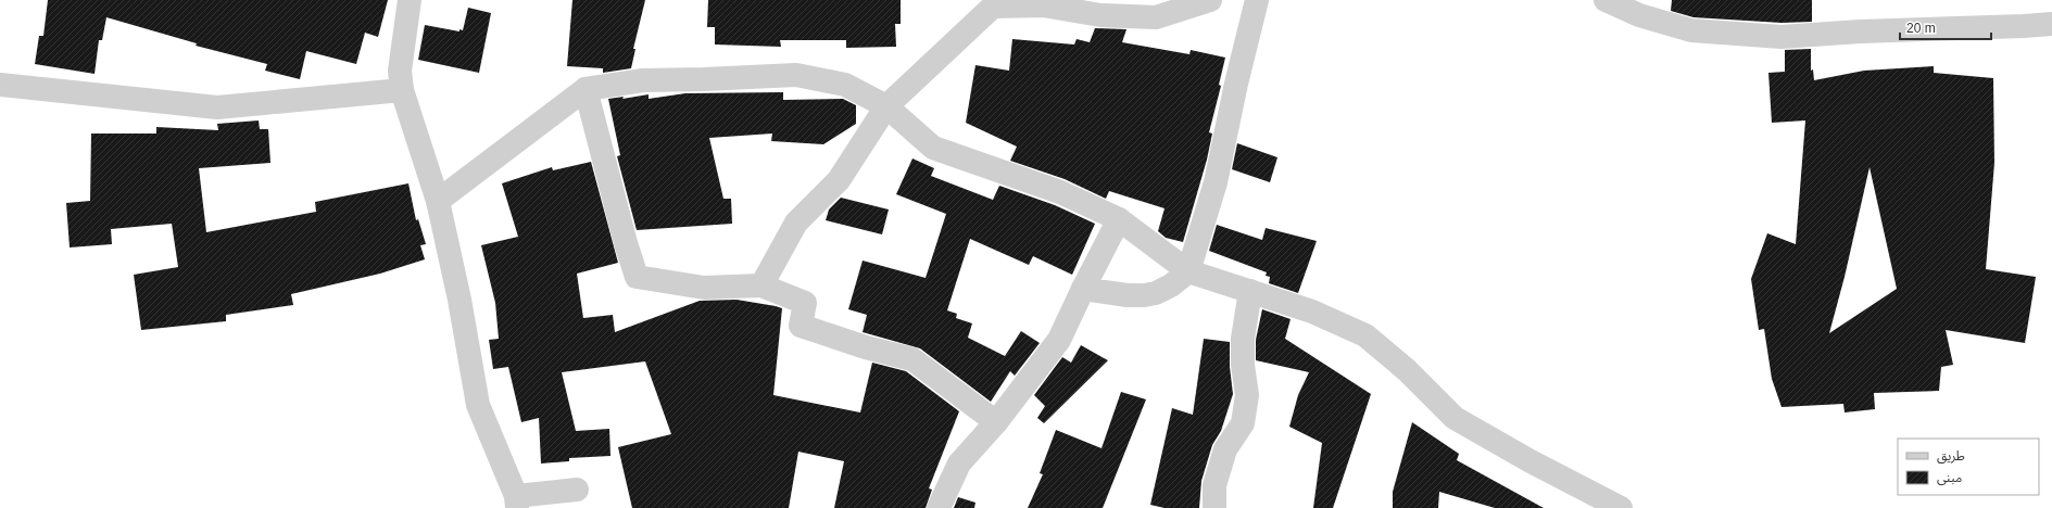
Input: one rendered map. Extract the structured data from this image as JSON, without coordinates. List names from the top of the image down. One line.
{"legend":["طريق","مبنى"],"scale_bar":"20 m"}
